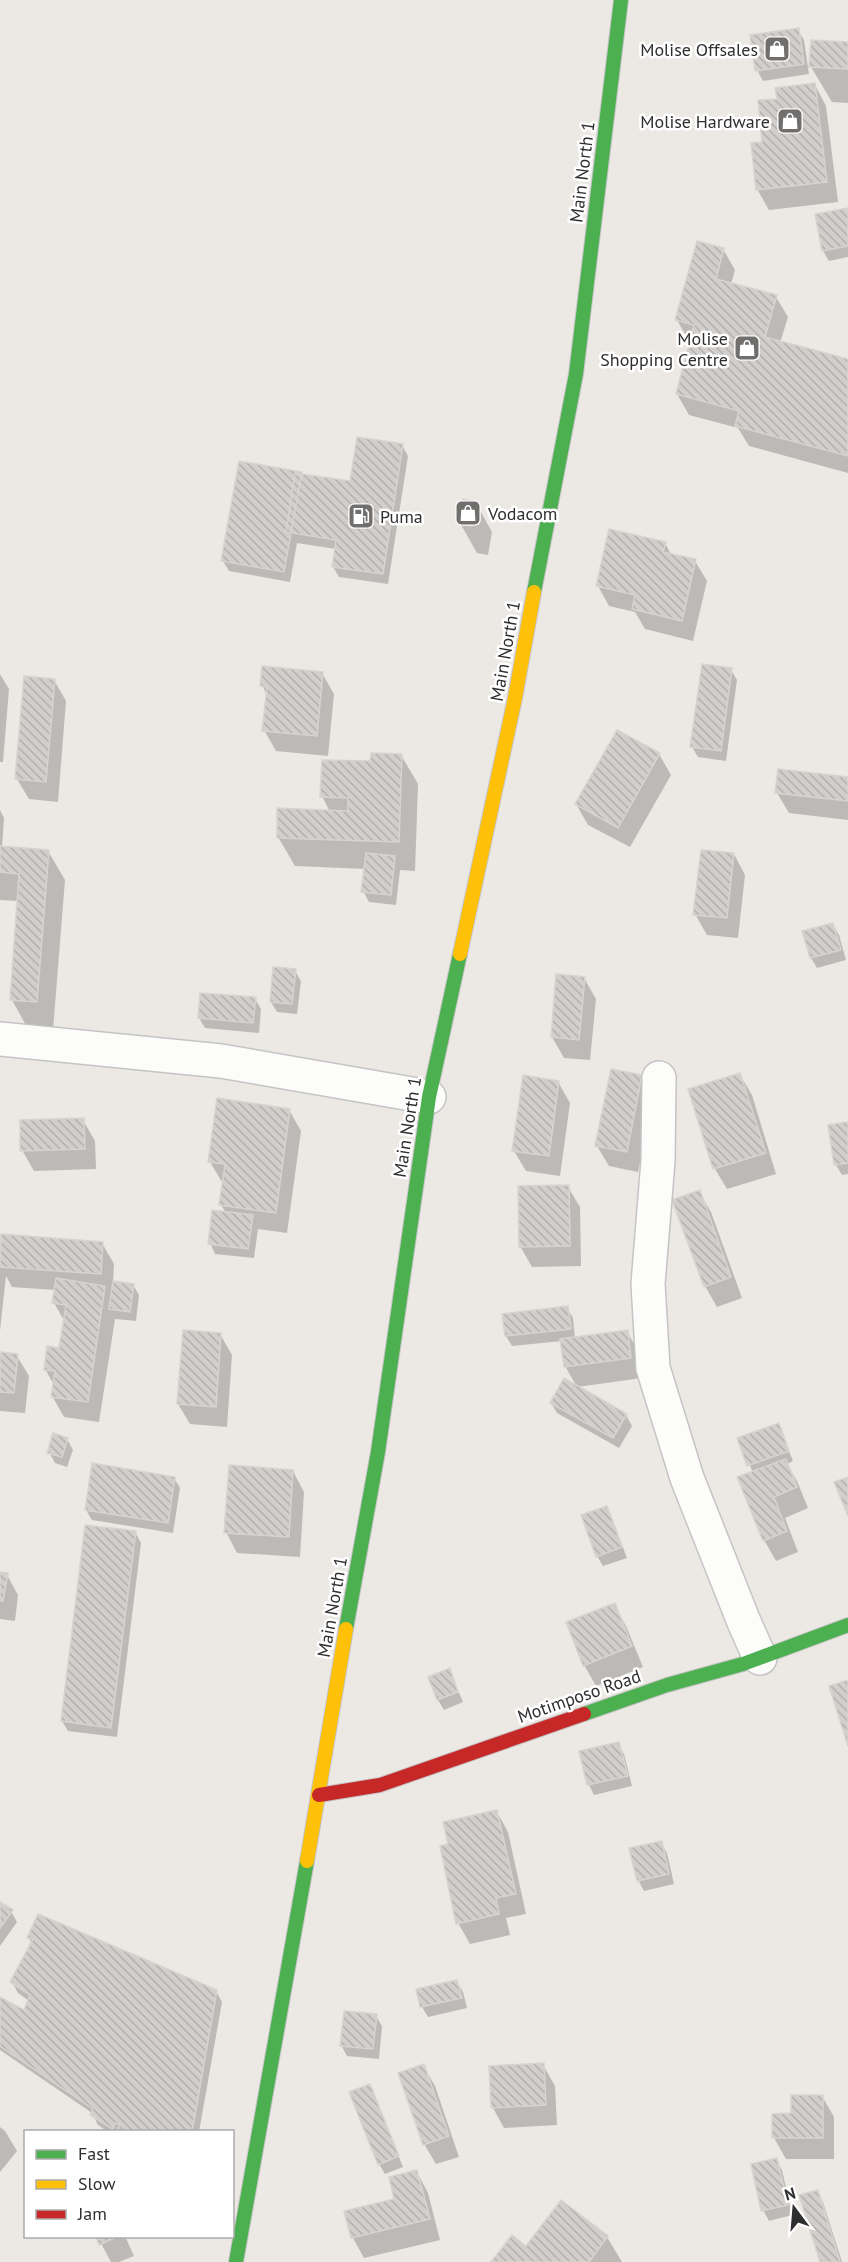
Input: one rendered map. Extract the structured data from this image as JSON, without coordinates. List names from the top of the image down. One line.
{"streets":{"main road":["Main North 1","Motimposo Road"]},"crossings":[["Main North 1","Motimposo Road"]],"places":{"shop":["Molise Offsales","Molise Hardware","Molise Shopping Centre","Vodacom"],"fuel station":["Puma"]},"legend":["Fast","Slow","Jam"],"north":"top"}
